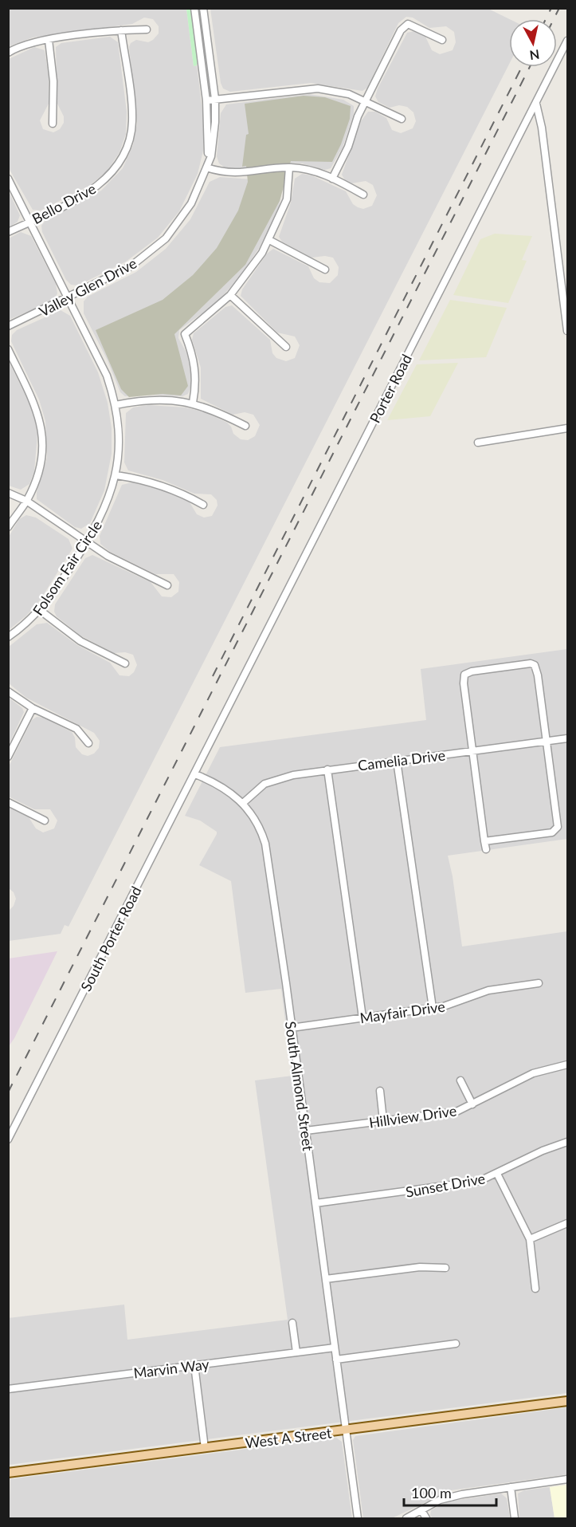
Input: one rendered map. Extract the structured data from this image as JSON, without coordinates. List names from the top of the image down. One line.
{"streets":{"main road":["West A Street"],"street":["Bello Drive","Valley Glen Drive","Porter Road","Folsom Fair Circle","Camelia Drive","South Porter Road","Mayfair Drive","South Almond Street","Hillview Drive","Sunset Drive","Marvin Way"]},"crossings":[["Bello Drive","Folsom Fair Circle"],["Valley Glen Drive","Folsom Fair Circle"],["Porter Road","South Porter Road"],["Camelia Drive","South Almond Street"],["South Porter Road","South Almond Street"],["Mayfair Drive","South Almond Street"],["South Almond Street","Hillview Drive"],["South Almond Street","Sunset Drive"],["South Almond Street","Marvin Way"],["South Almond Street","West A Street"]],"scale_bar":"100 m","north":"bottom"}
